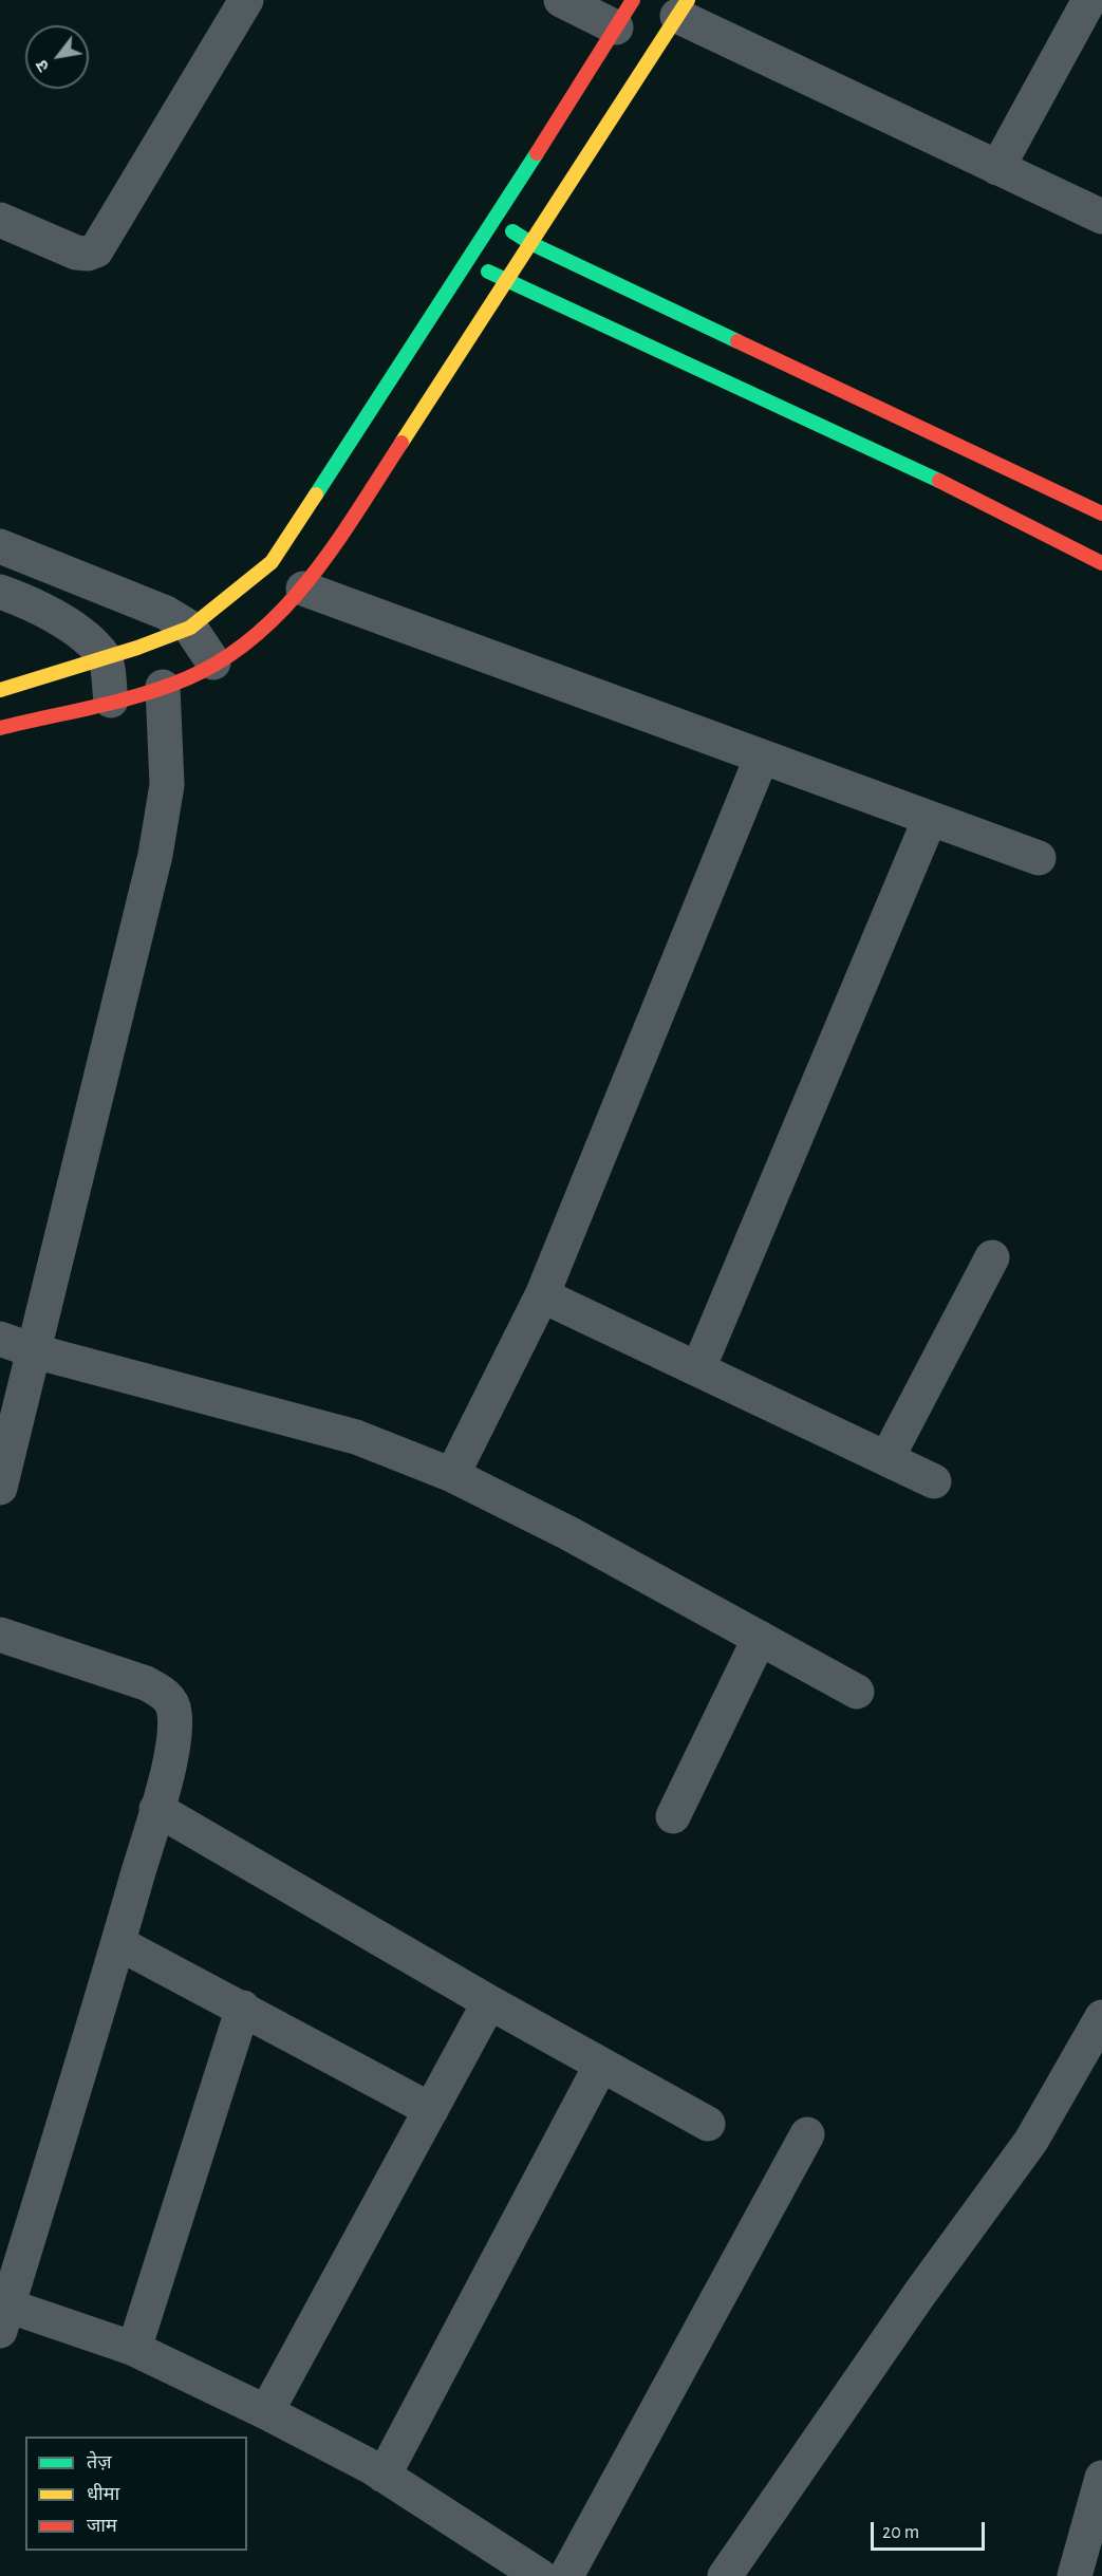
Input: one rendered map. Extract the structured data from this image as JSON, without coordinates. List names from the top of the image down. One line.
{"legend":["तेज़","धीमा","जाम"],"scale_bar":"20 m","north":"bottom left"}
